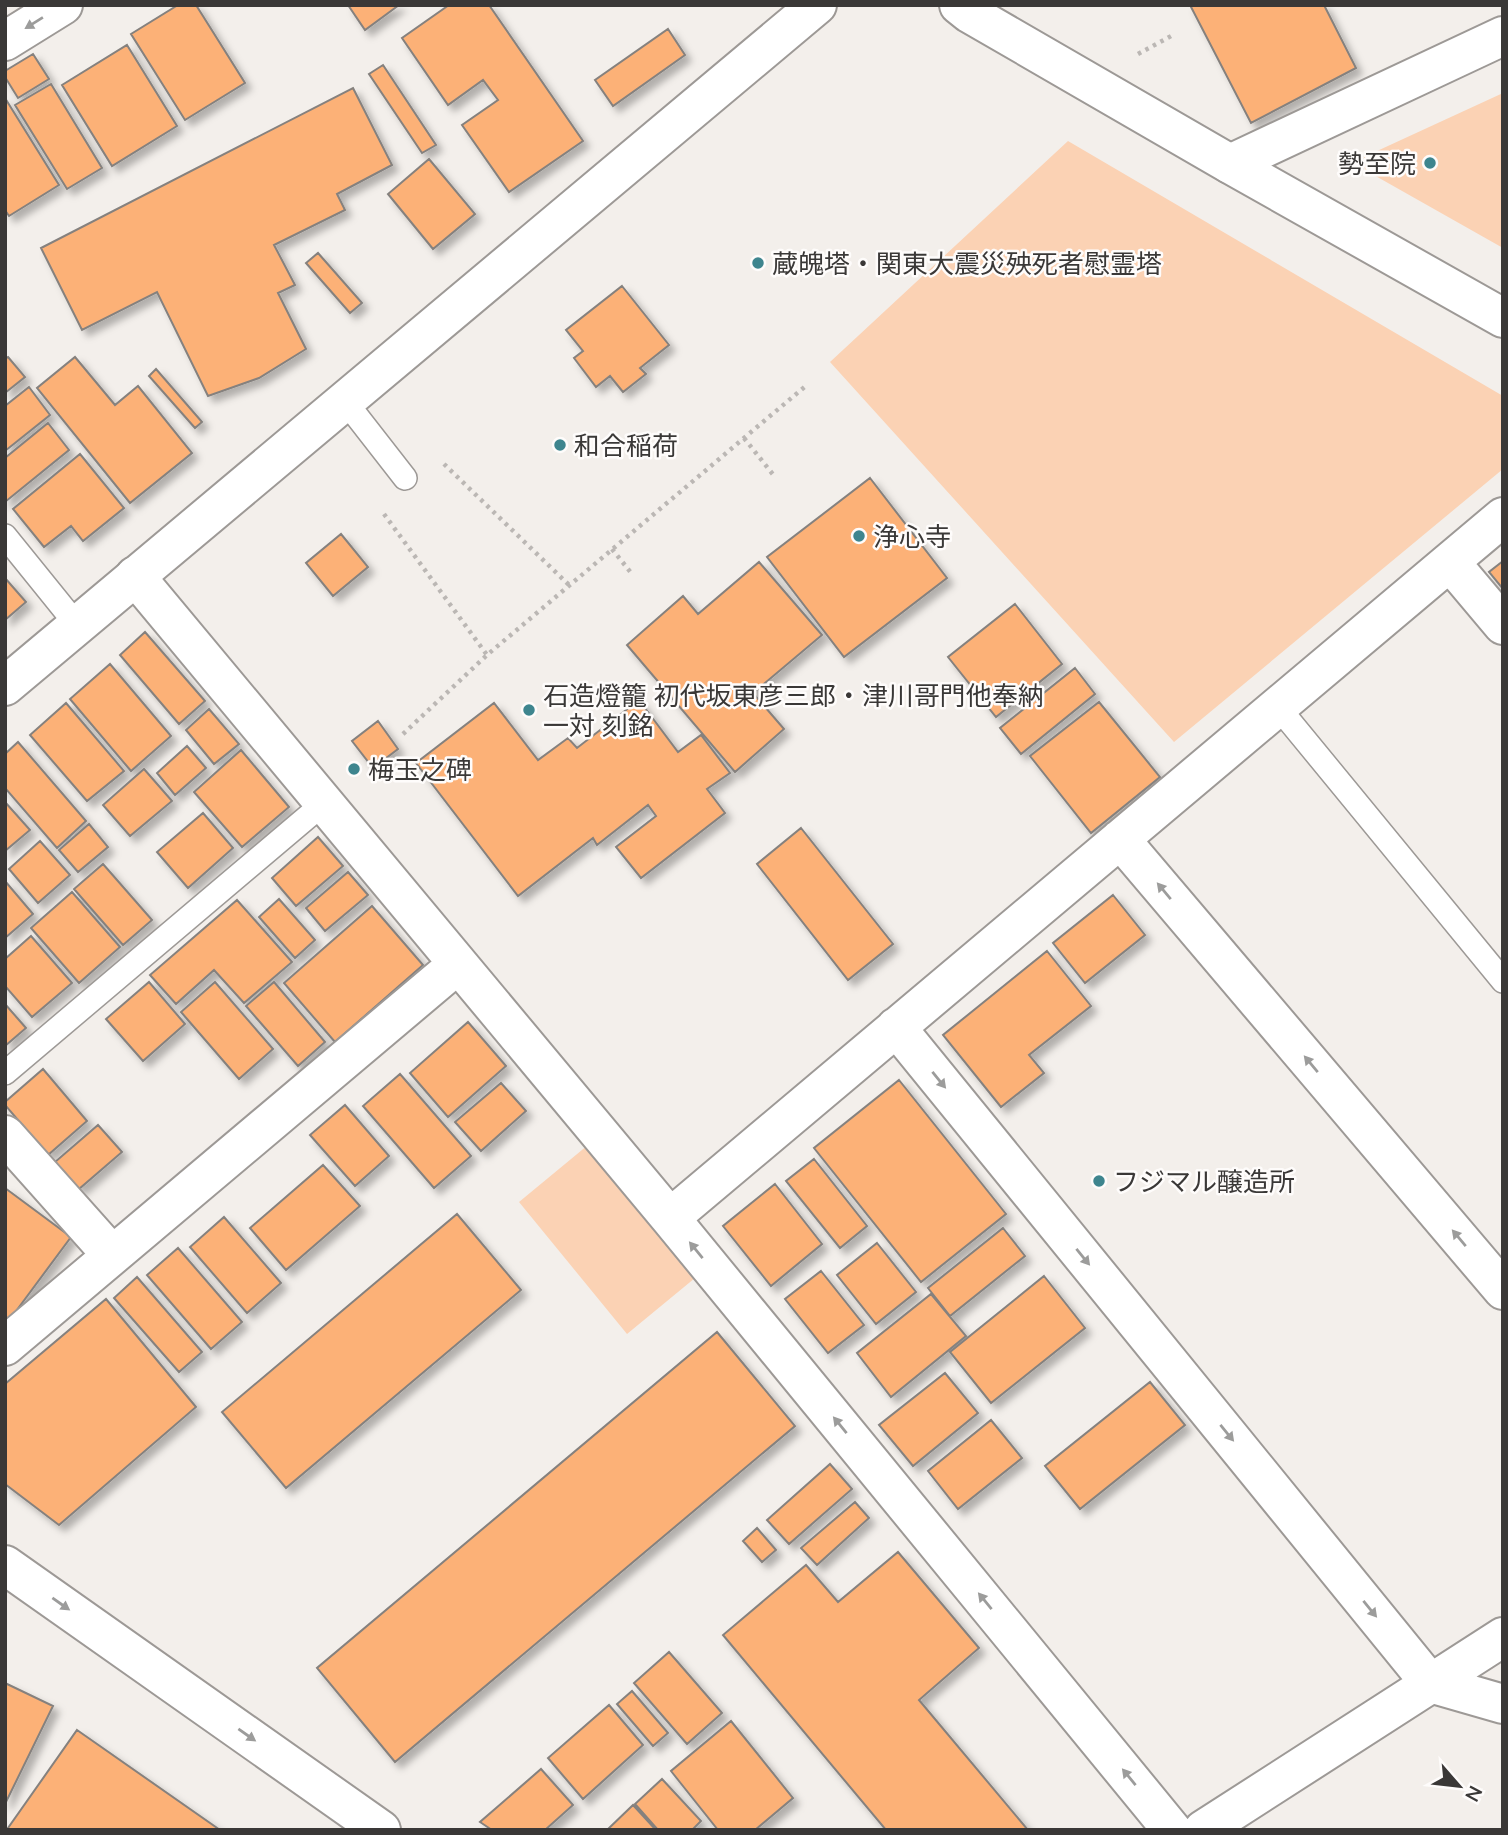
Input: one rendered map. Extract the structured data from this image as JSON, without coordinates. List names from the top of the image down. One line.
{"places":["勢至院","蔵魄塔・関東大震災殃死者慰霊塔","和合稲荷","浄心寺","石造燈籠 初代坂東彦三郎・津川哥門他奉納 一対 刻銘","梅玉之碑","フジマル醸造所"],"north":"bottom right"}
